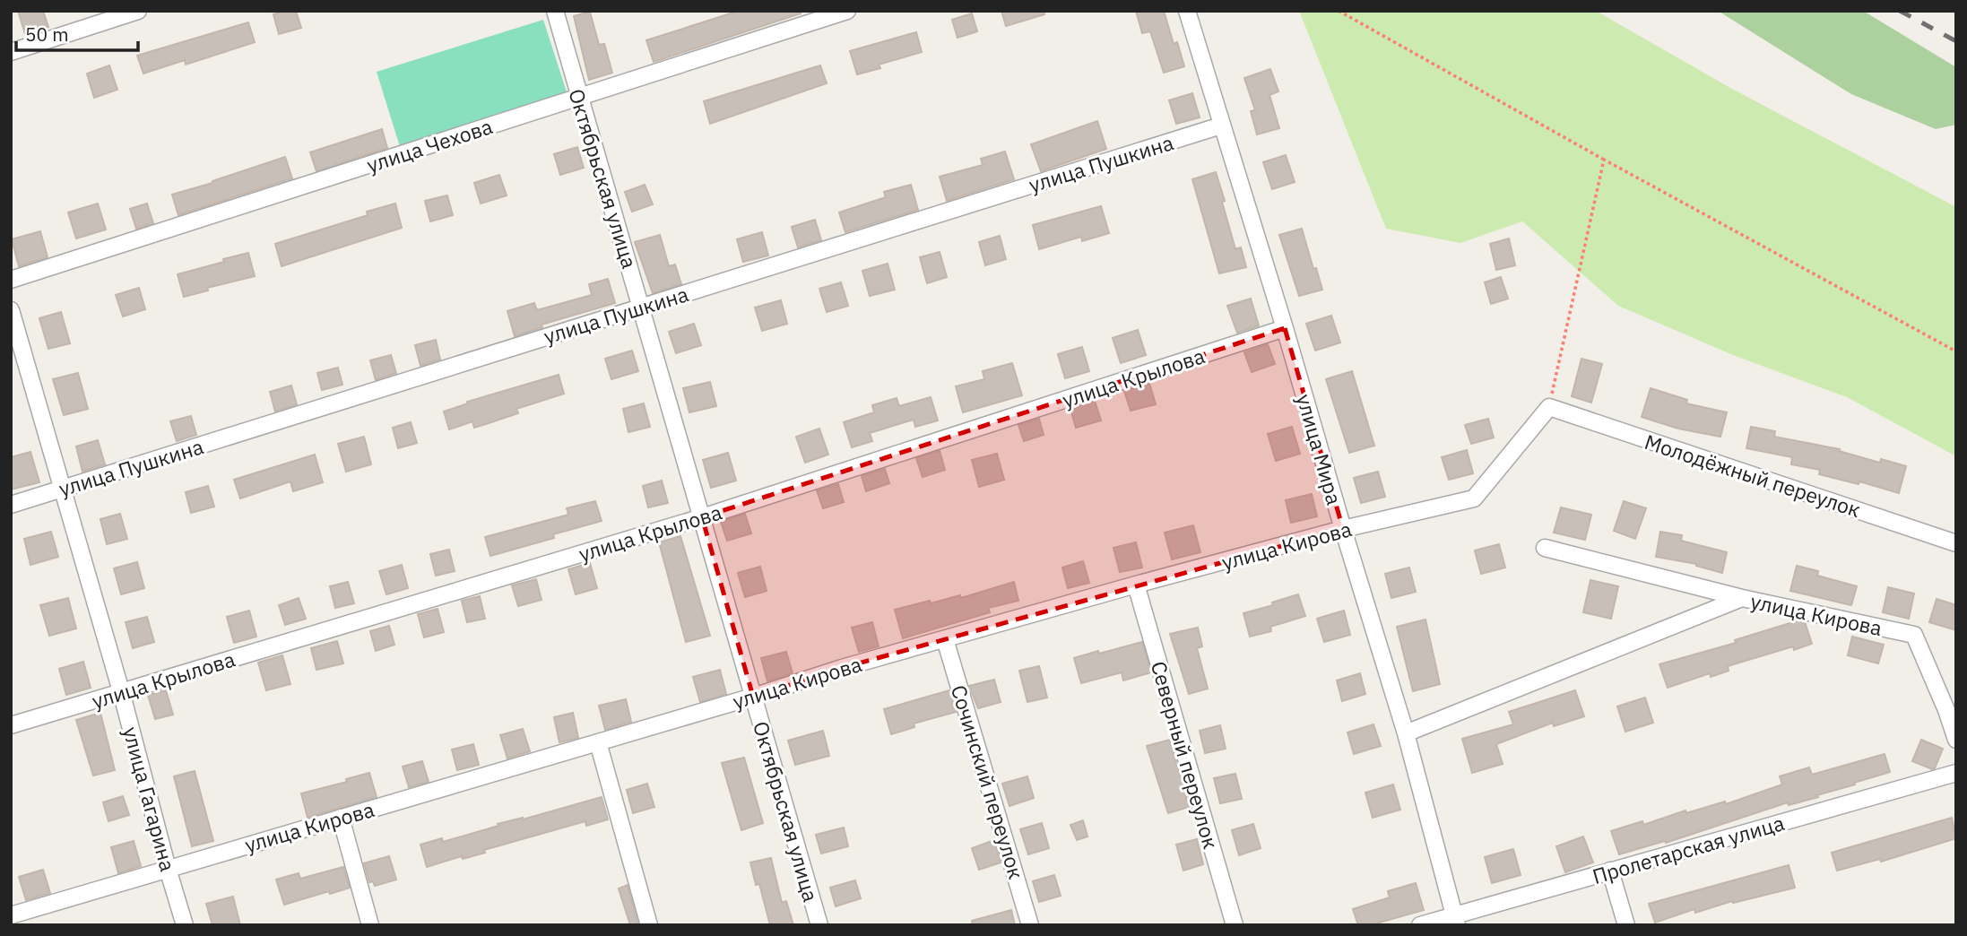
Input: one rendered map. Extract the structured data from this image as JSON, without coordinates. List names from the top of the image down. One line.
{"streets":{"street":["улица Чехова","улица Пушкина","Октябрьская улица","улица Крылова","улица Мира","Молодёжный переулок","улица Кирова","Северный переулок","Сочинский переулок","улица Гагарина","Пролетарская улица"]},"crossings":[["улица Чехова","Октябрьская улица"],["улица Пушкина","Октябрьская улица"],["улица Пушкина","улица Мира"],["улица Пушкина","улица Гагарина"],["Октябрьская улица","улица Крылова"],["Октябрьская улица","улица Кирова"],["улица Крылова","улица Мира"],["улица Крылова","улица Гагарина"],["улица Мира","улица Кирова"],["улица Мира","Пролетарская улица"],["Молодёжный переулок","улица Кирова"],["улица Кирова","Северный переулок"],["улица Кирова","Сочинский переулок"],["улица Кирова","улица Гагарина"]],"scale_bar":"50 m"}
